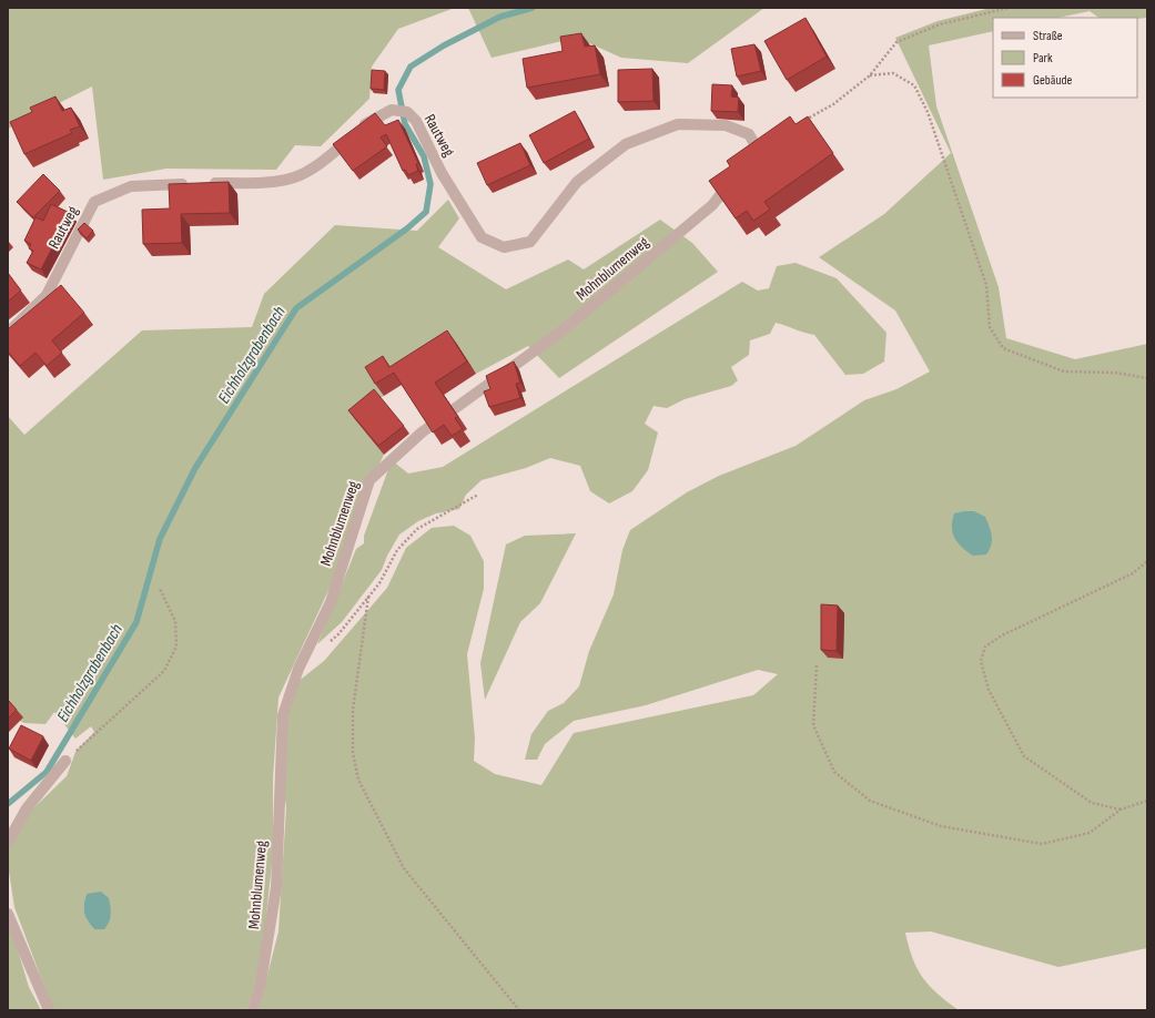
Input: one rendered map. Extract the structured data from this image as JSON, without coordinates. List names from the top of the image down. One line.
{"streets":{"street":["Rautweg","Mohnblumenweg"]},"water":["Eichholzgrabenbach"],"legend":["Straße","Park","Gebäude"]}
